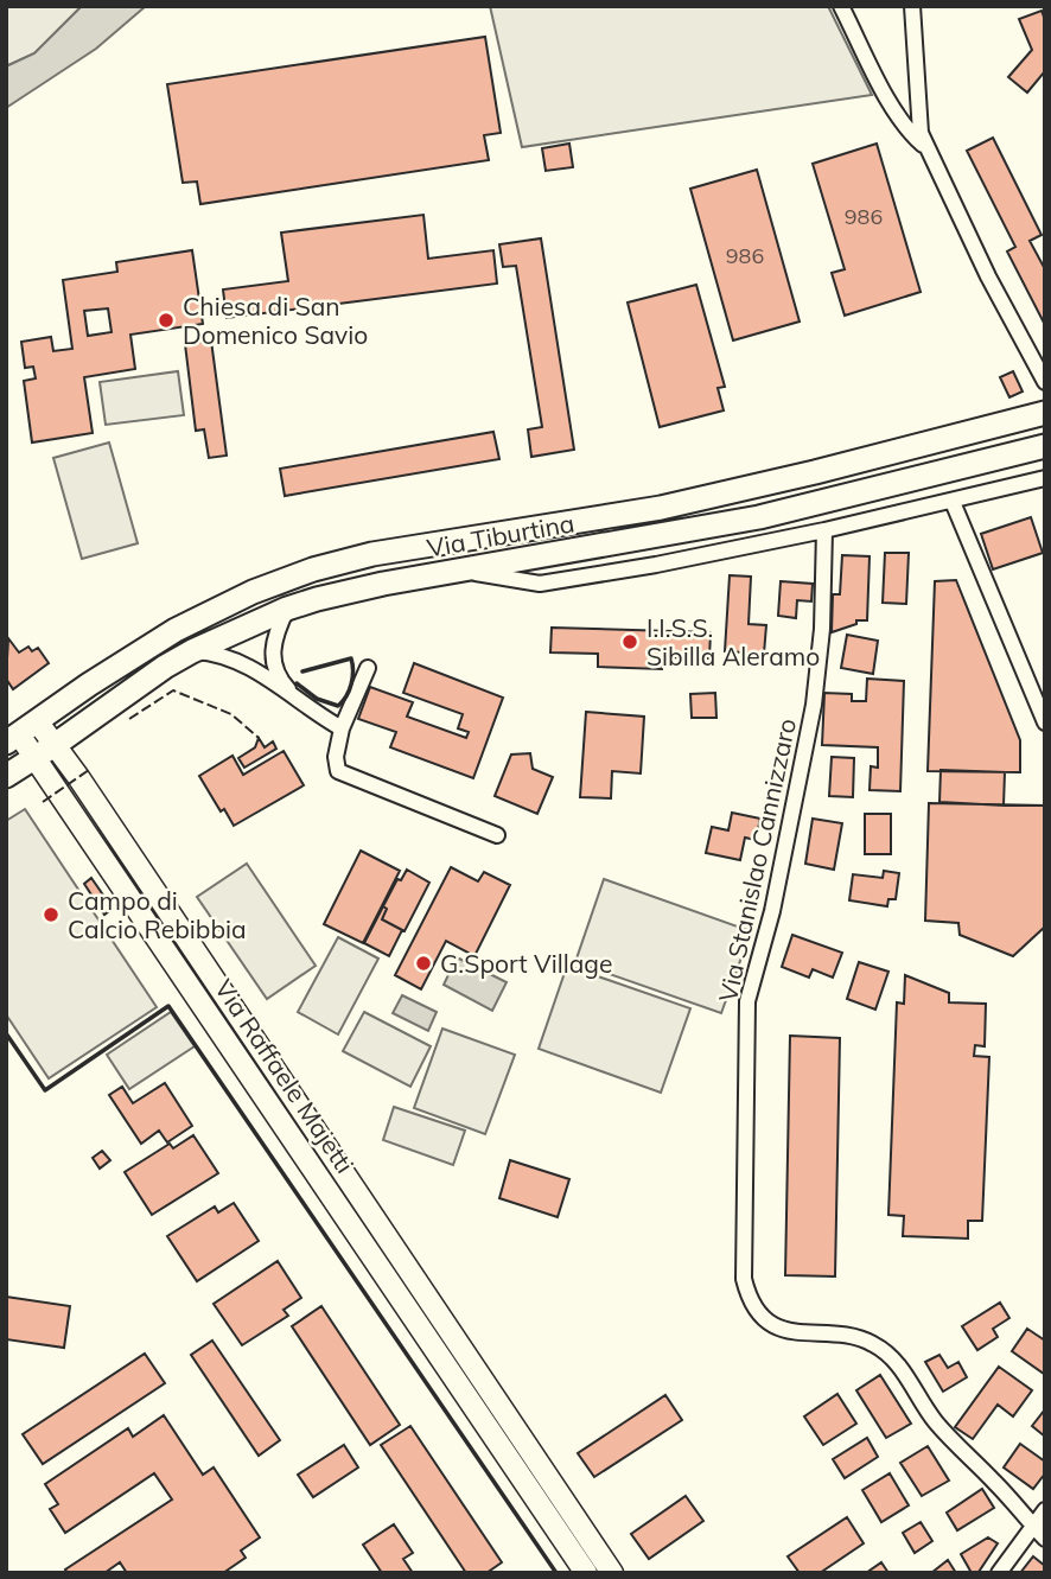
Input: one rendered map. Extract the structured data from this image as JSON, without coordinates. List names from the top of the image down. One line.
{"streets":{"main road":["Via Tiburtina"],"street":["Via Stanislao Cannizzaro","Via Raffaele Majetti"]},"crossings":[["Via Tiburtina","Via Stanislao Cannizzaro"],["Via Tiburtina","Via Raffaele Majetti"]],"places":["Chiesa di San Domenico Savio","I.I.S.S. Sibilla Aleramo","Campo di Calcio Rebibbia","G.Sport Village"],"house_numbers":["986","986"]}
